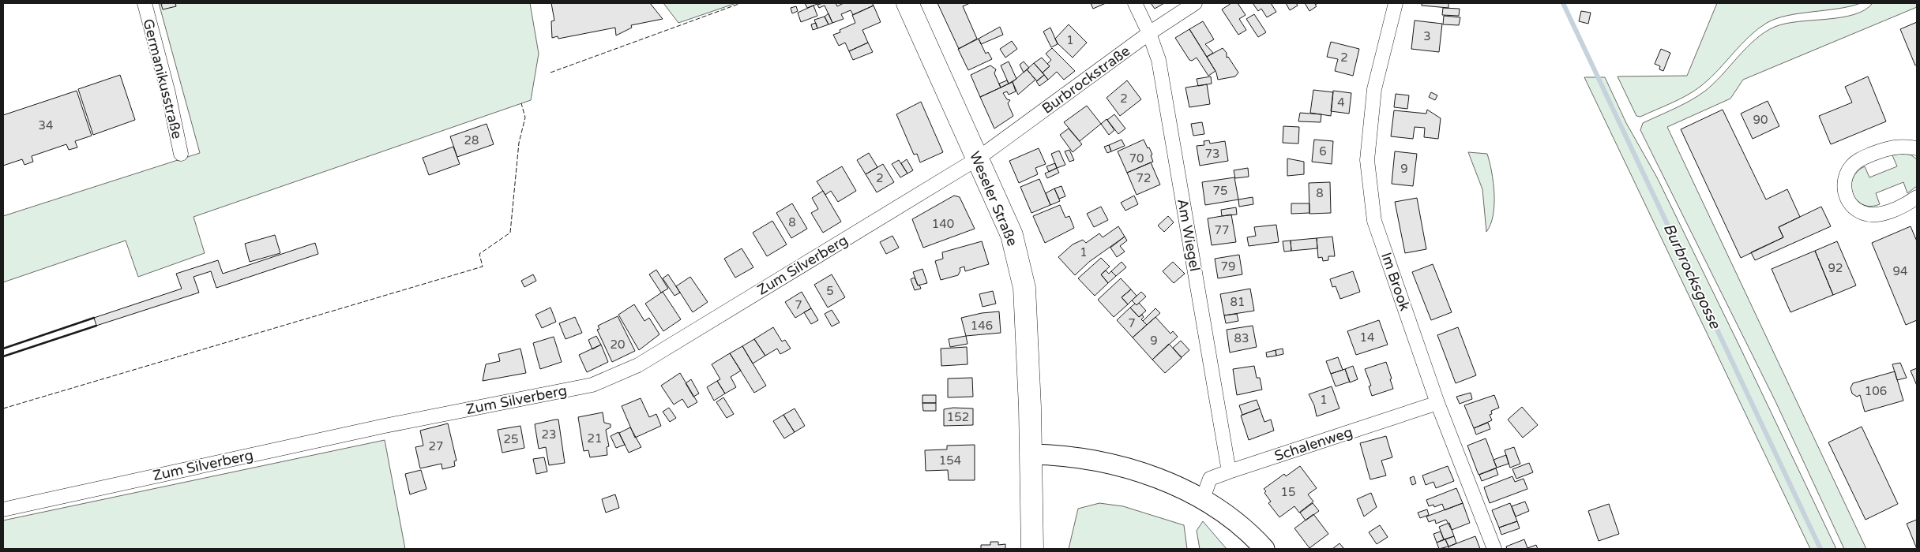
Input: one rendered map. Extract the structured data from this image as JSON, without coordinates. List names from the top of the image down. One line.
{"streets":{"main road":["Weseler Straße"],"street":["Germanikusstraße","Burbrockstraße","Am Wiegel","Zum Silverberg","Im Brook","Schalenweg"]},"crossings":[["Burbrockstraße","Weseler Straße"],["Burbrockstraße","Am Wiegel"],["Burbrockstraße","Zum Silverberg"],["Weseler Straße","Zum Silverberg"],["Am Wiegel","Schalenweg"],["Im Brook","Schalenweg"]],"water":["Burbrocksgosse"],"house_numbers":["3","1","2","2","4","90","34","28","6","73","70","9","2","72","75","8","8","140","77","1","79","92","94","5","81","7","7","146","14","83","9","20","106","1","152","23","21","25","27","154","15"]}
